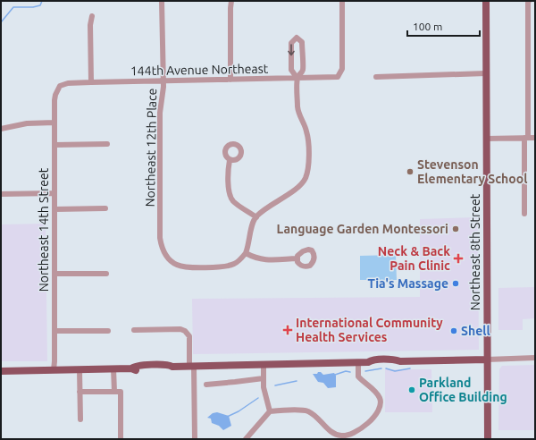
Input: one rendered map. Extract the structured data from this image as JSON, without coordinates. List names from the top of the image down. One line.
{"streets":{"main road":["Northeast 8th Street"],"street":["144th Avenue Northeast","Northeast 12th Place","Northeast 14th Street"]},"crossings":[["144th Avenue Northeast","Northeast 12th Place"],["144th Avenue Northeast","Northeast 14th Street"]],"places":{"other":["Stevenson Elementary School","Language Garden Montessori","Tia's Massage","Shell","Parkland Office Building"],"health":["Neck & Back Pain Clinic","International Community Health Services"]},"scale_bar":"100 m"}
